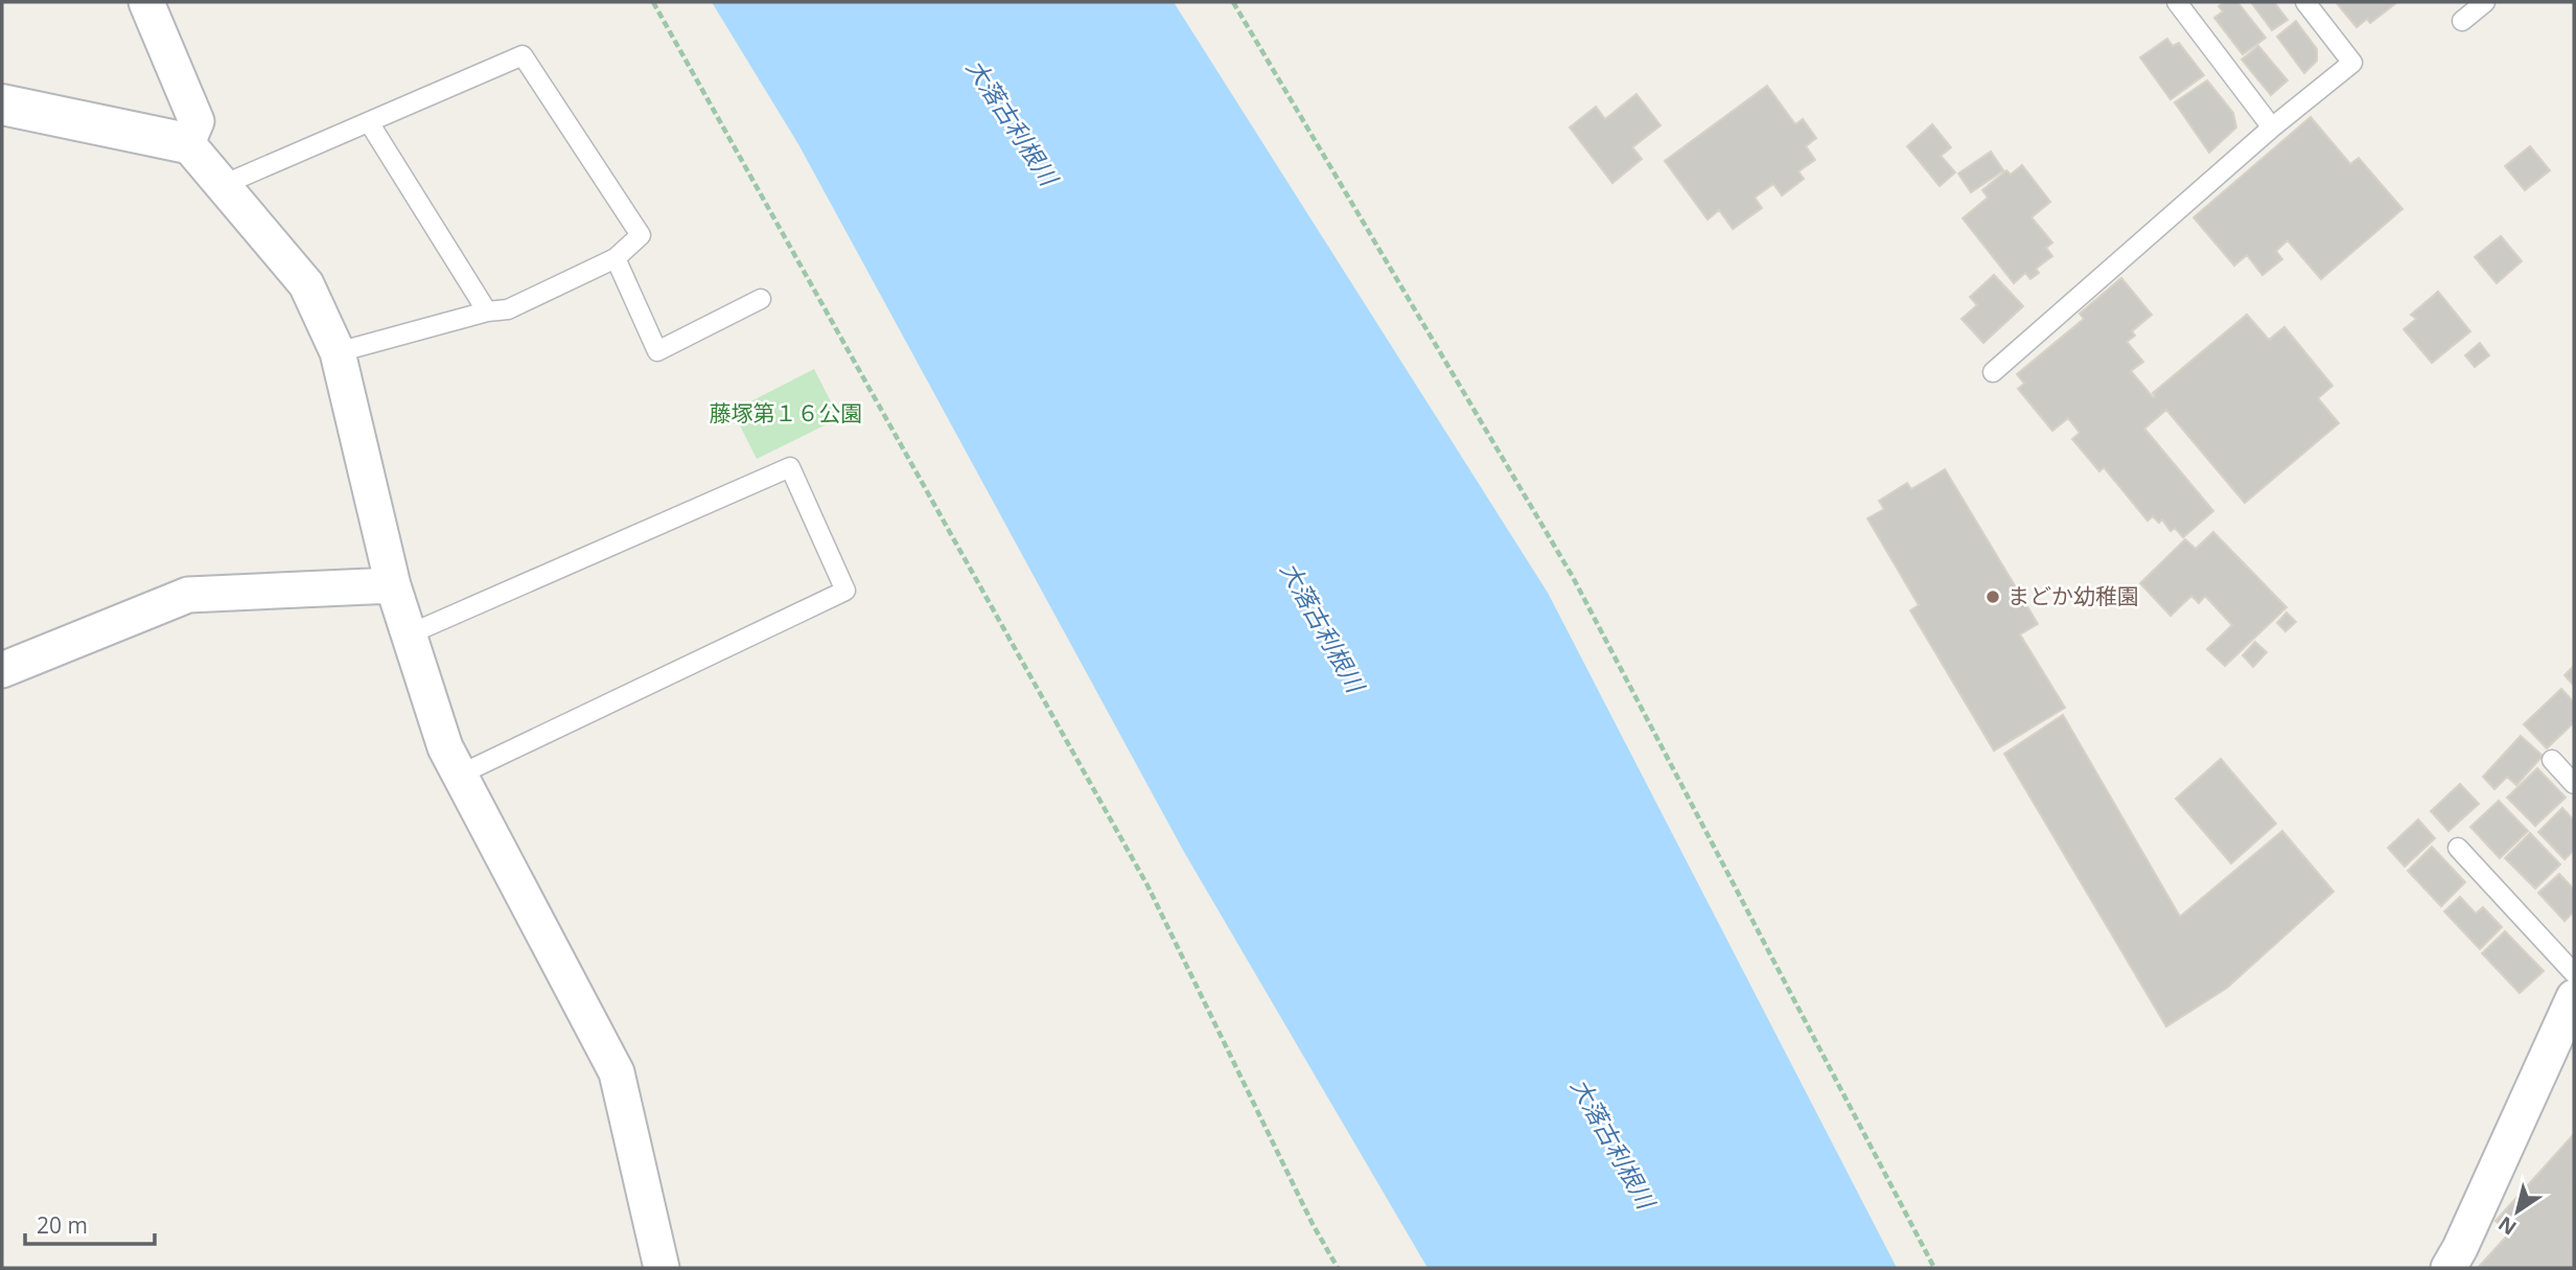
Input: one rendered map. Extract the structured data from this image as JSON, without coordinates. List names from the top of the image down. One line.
{"water":["大落古利根川"],"parks":["藤塚第１６公園"],"places":["まどか幼稚園"],"scale_bar":"20 m","north":"bottom left"}
